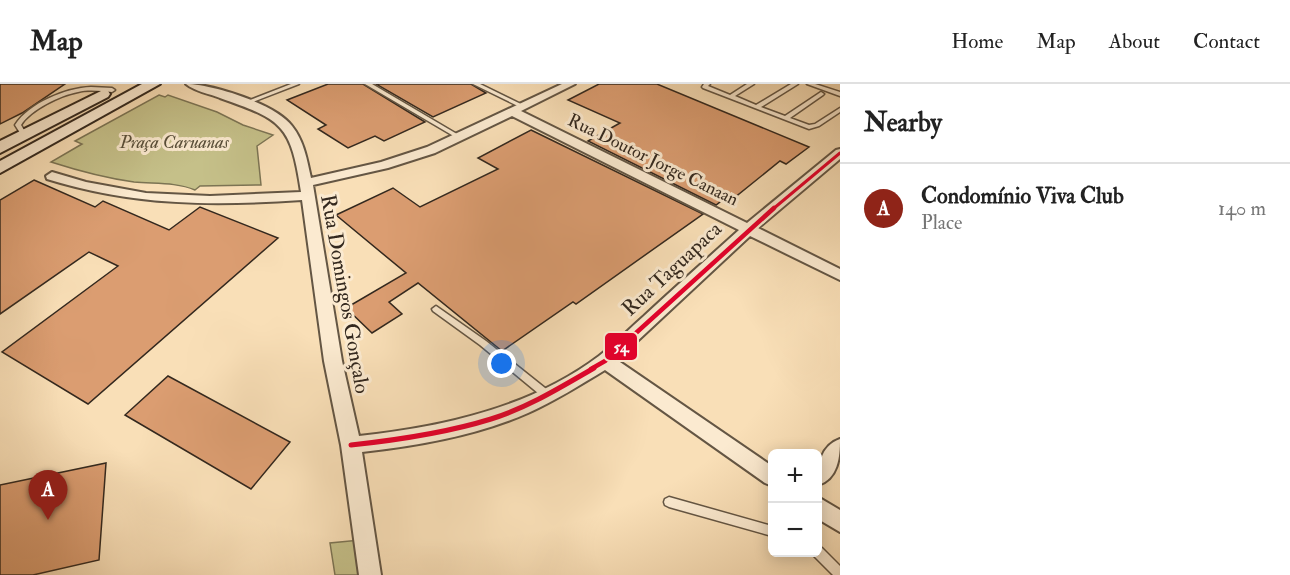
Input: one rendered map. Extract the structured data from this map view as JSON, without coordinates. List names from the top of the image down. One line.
{"streets":{"street":["Rua Doutor Jorge Canaan","Rua Taguapaca","Rua Domingos Gonçalo"]},"crossings":[["Rua Doutor Jorge Canaan","Rua Taguapaca"],["Rua Taguapaca","Rua Domingos Gonçalo"]],"parks":["Praça Caruanas"],"lines":["transit line 54"],"page":{"header":"Map","nav":["Home","Map","About","Contact"],"heading":"Nearby","list":[{"mark":"A","name":"Condomínio Viva Club","note":"Place","value":"140 m"}],"map_buttons":["+","−"],"pins":"A"}}
